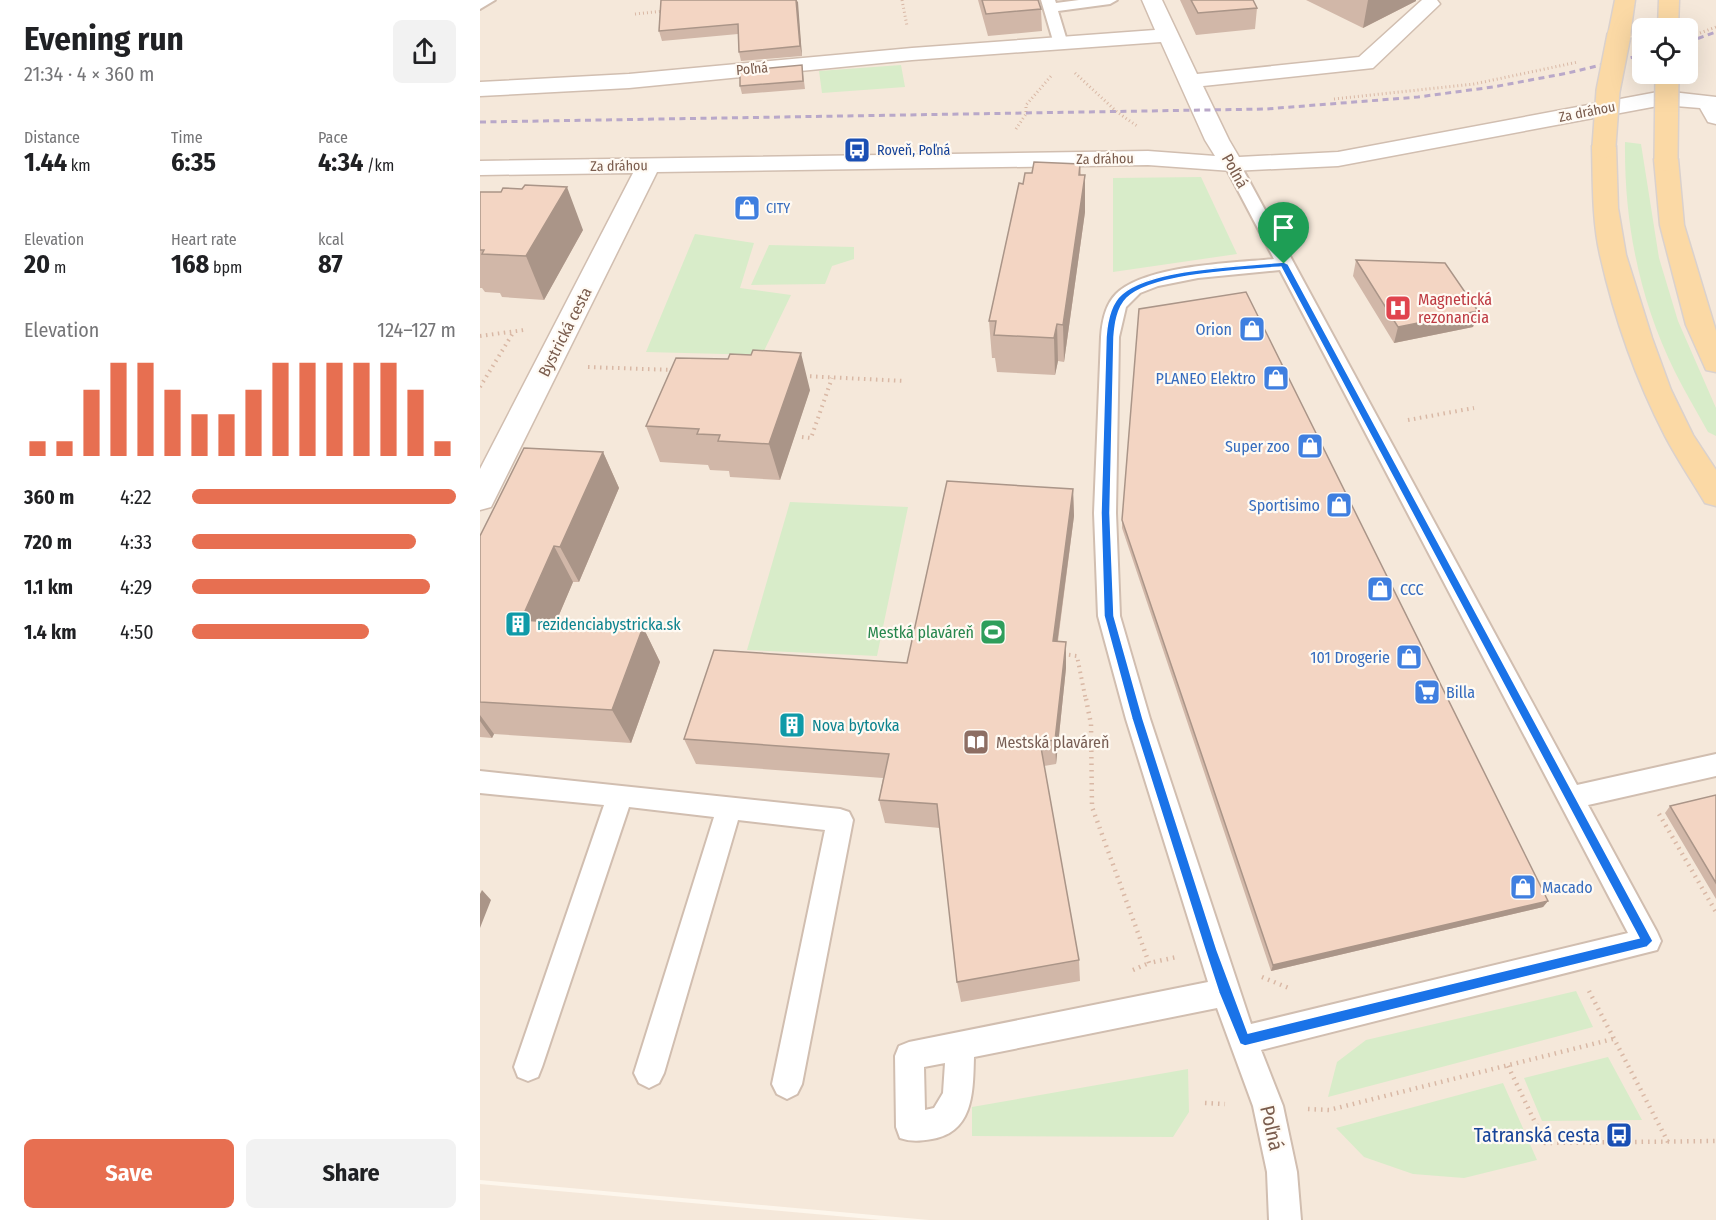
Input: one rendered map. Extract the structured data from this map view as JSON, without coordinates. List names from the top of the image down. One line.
{"streets":{"street":["Poľná","Za dráhou","Bystrická cesta"]},"crossings":[["Poľná","Za dráhou"],["Za dráhou","Bystrická cesta"]],"places":{"bus stop":["Roveň, Poľná","Tatranská cesta"],"shop":["CITY","Orion","PLANEO Elektro","Super zoo","Sportisimo","CCC","101 Drogerie","Macado"],"hospital":["Magnetická rezonancia"],"building":["rezidenciabystricka.sk","Nova bytovka"],"sports":["Mestká plaváreň"],"supermarket":["Billa"],"library":["Mestská plaváreň"]},"page":{"heading":["Evening run","21:34 · 4 × 360 m"],"stats":[["Distance","1.44 km"],["Time","6:35"],["Pace","4:34 /km"],["Elevation","20 m"],["Heart rate","168 bpm"],["kcal","87"]],"chart":["Elevation","124–127 m"],"list":[{"name":"360 m","note":"4:22"},{"name":"720 m","note":"4:33"},{"name":"1.1 km","note":"4:29"},{"name":"1.4 km","note":"4:50"}],"buttons":["Save","Share"]}}
